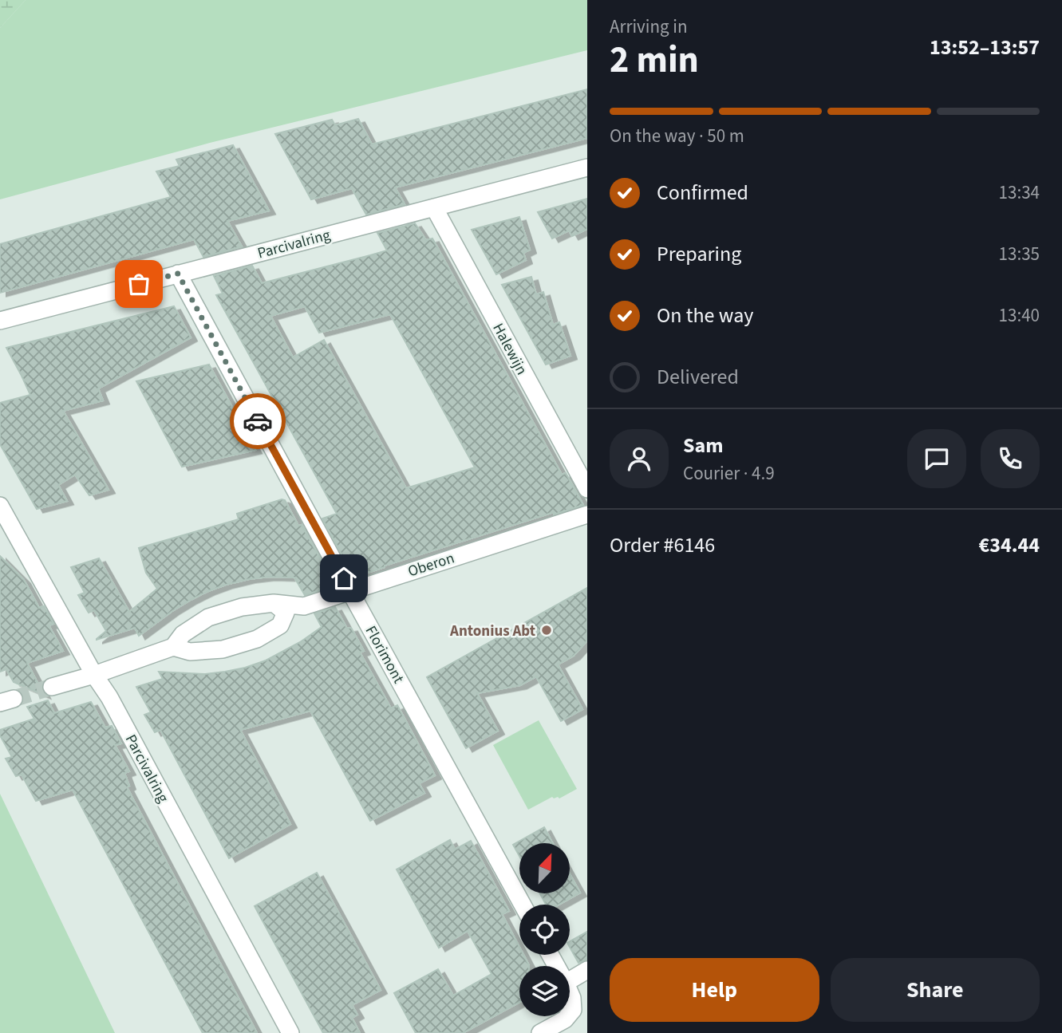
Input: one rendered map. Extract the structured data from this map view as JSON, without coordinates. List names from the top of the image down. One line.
{"streets":{"street":["Parcivalring","Halewijn","Oberon","Florimont"]},"crossings":[["Parcivalring","Halewijn"],["Parcivalring","Oberon"],["Parcivalring","Florimont"],["Oberon","Florimont"]],"places":["Antonius Abt"],"north":"top right","page":{"heading":["2 min","Arriving in","13:52–13:57"],"panel":["Sam","Courier · 4.9","Order #6146","€34.44"],"bar":"On the way · 50 m","list":[["Confirmed","13:34"],["Preparing","13:35"],["On the way","13:40"],"Delivered"],"buttons":["Help","Share"]}}
